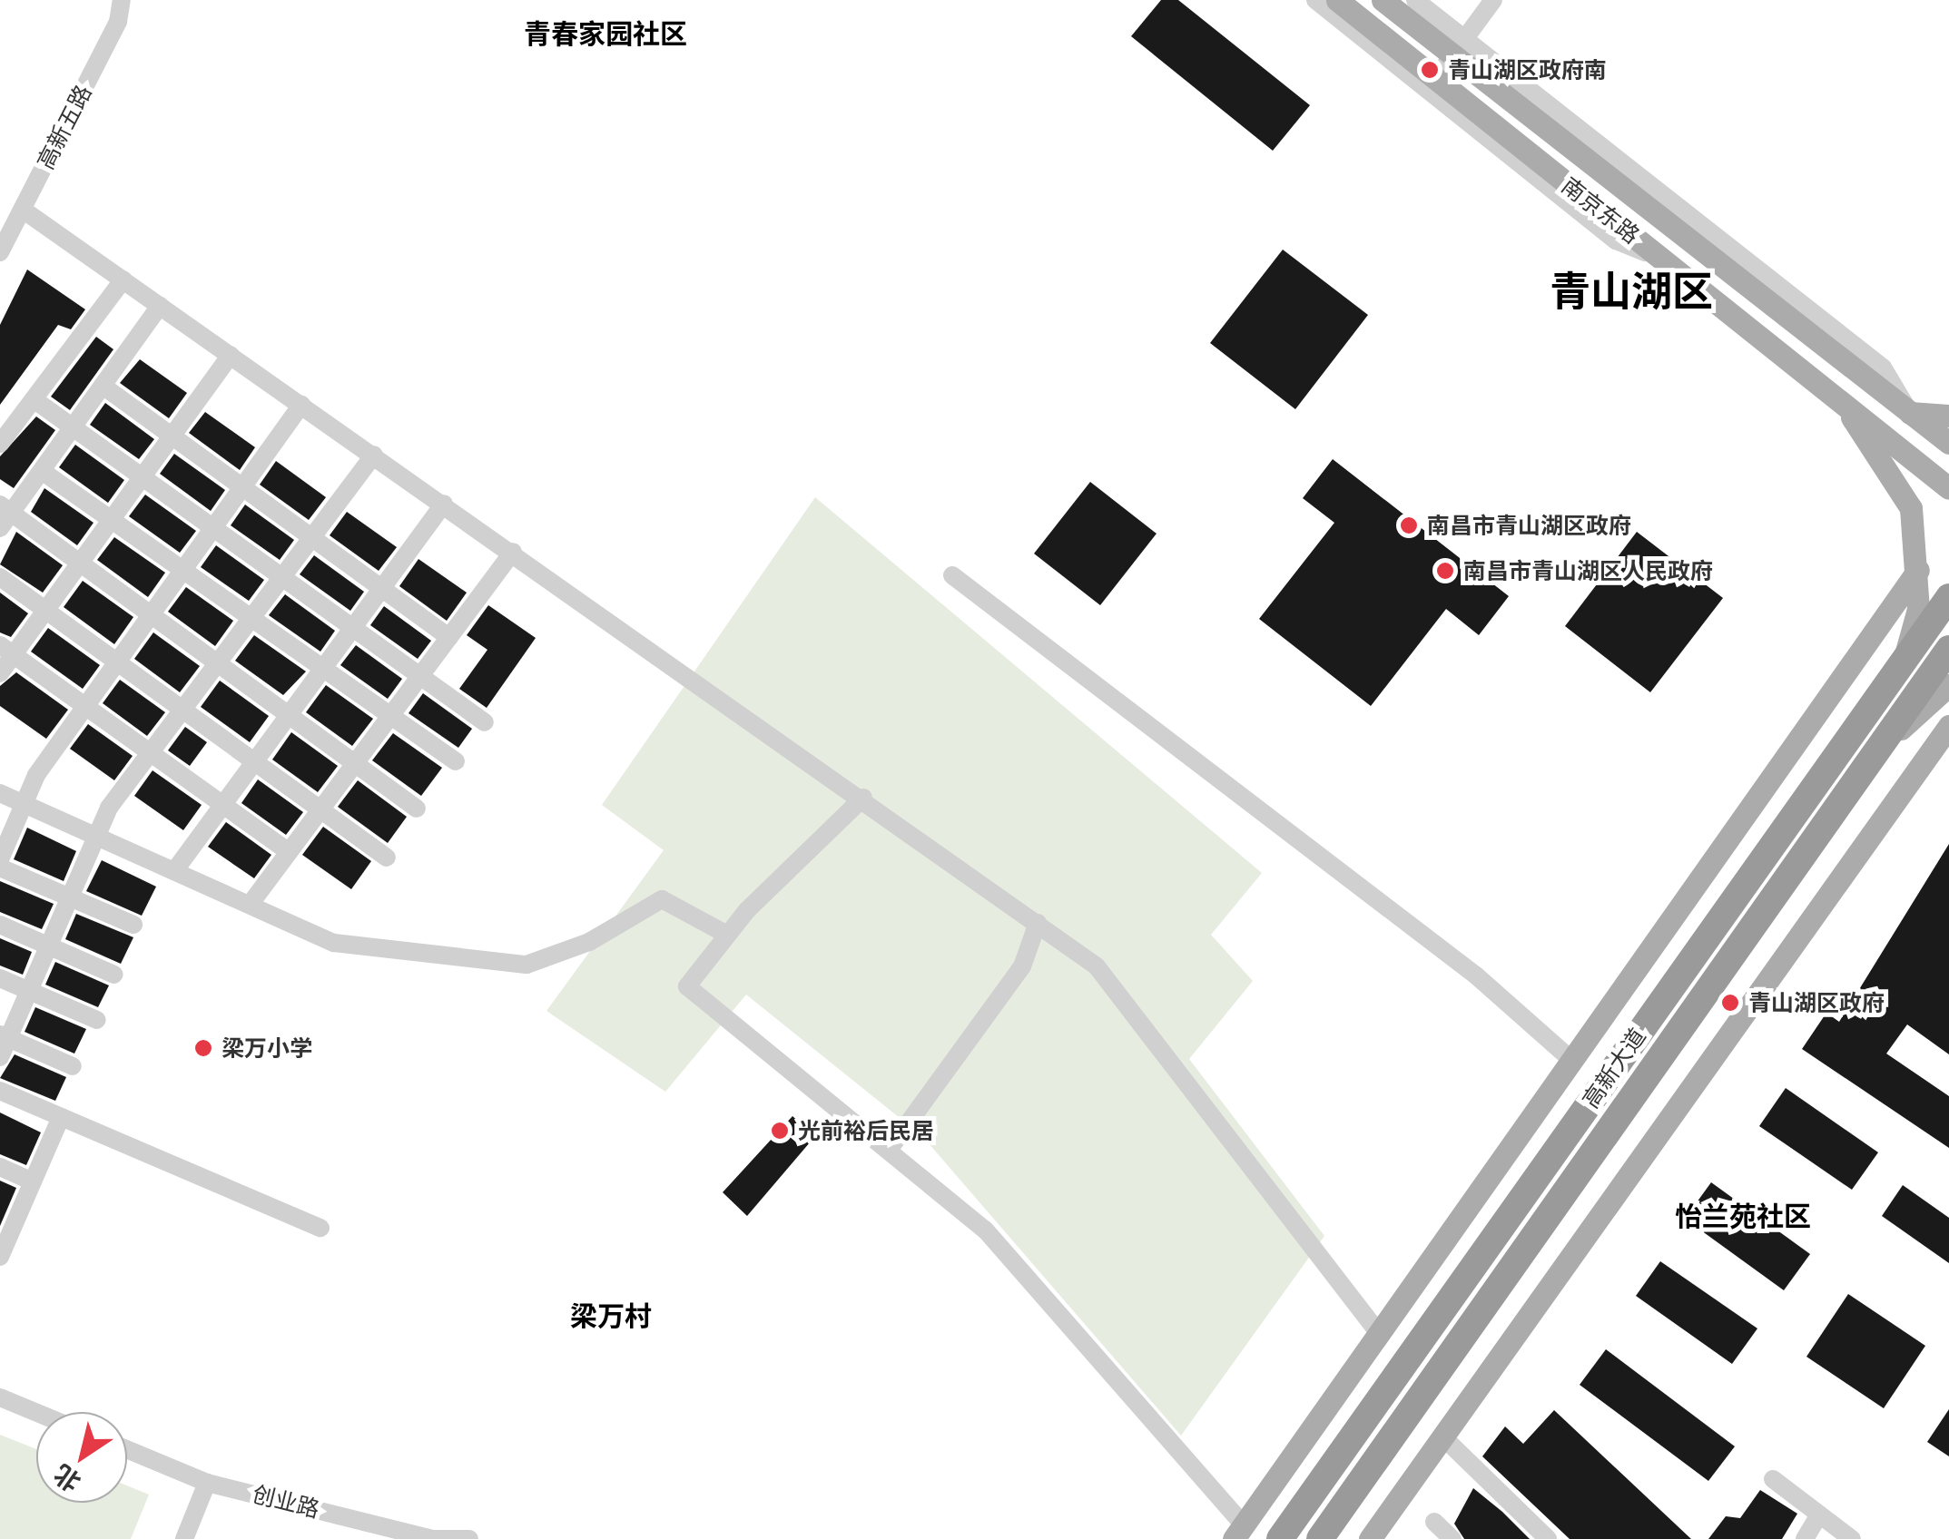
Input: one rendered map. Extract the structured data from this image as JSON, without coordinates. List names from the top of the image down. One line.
{"streets":{"highway":["高新大道"],"main road":["南京东路"],"street":["高新五路","创业路"]},"districts":["青春家园社区","青山湖区","怡兰苑社区","梁万村"],"places":["青山湖区政府南","南昌市青山湖区政府","南昌市青山湖区人民政府","青山湖区政府","梁万小学","光前裕后民居"],"north":"bottom left"}
